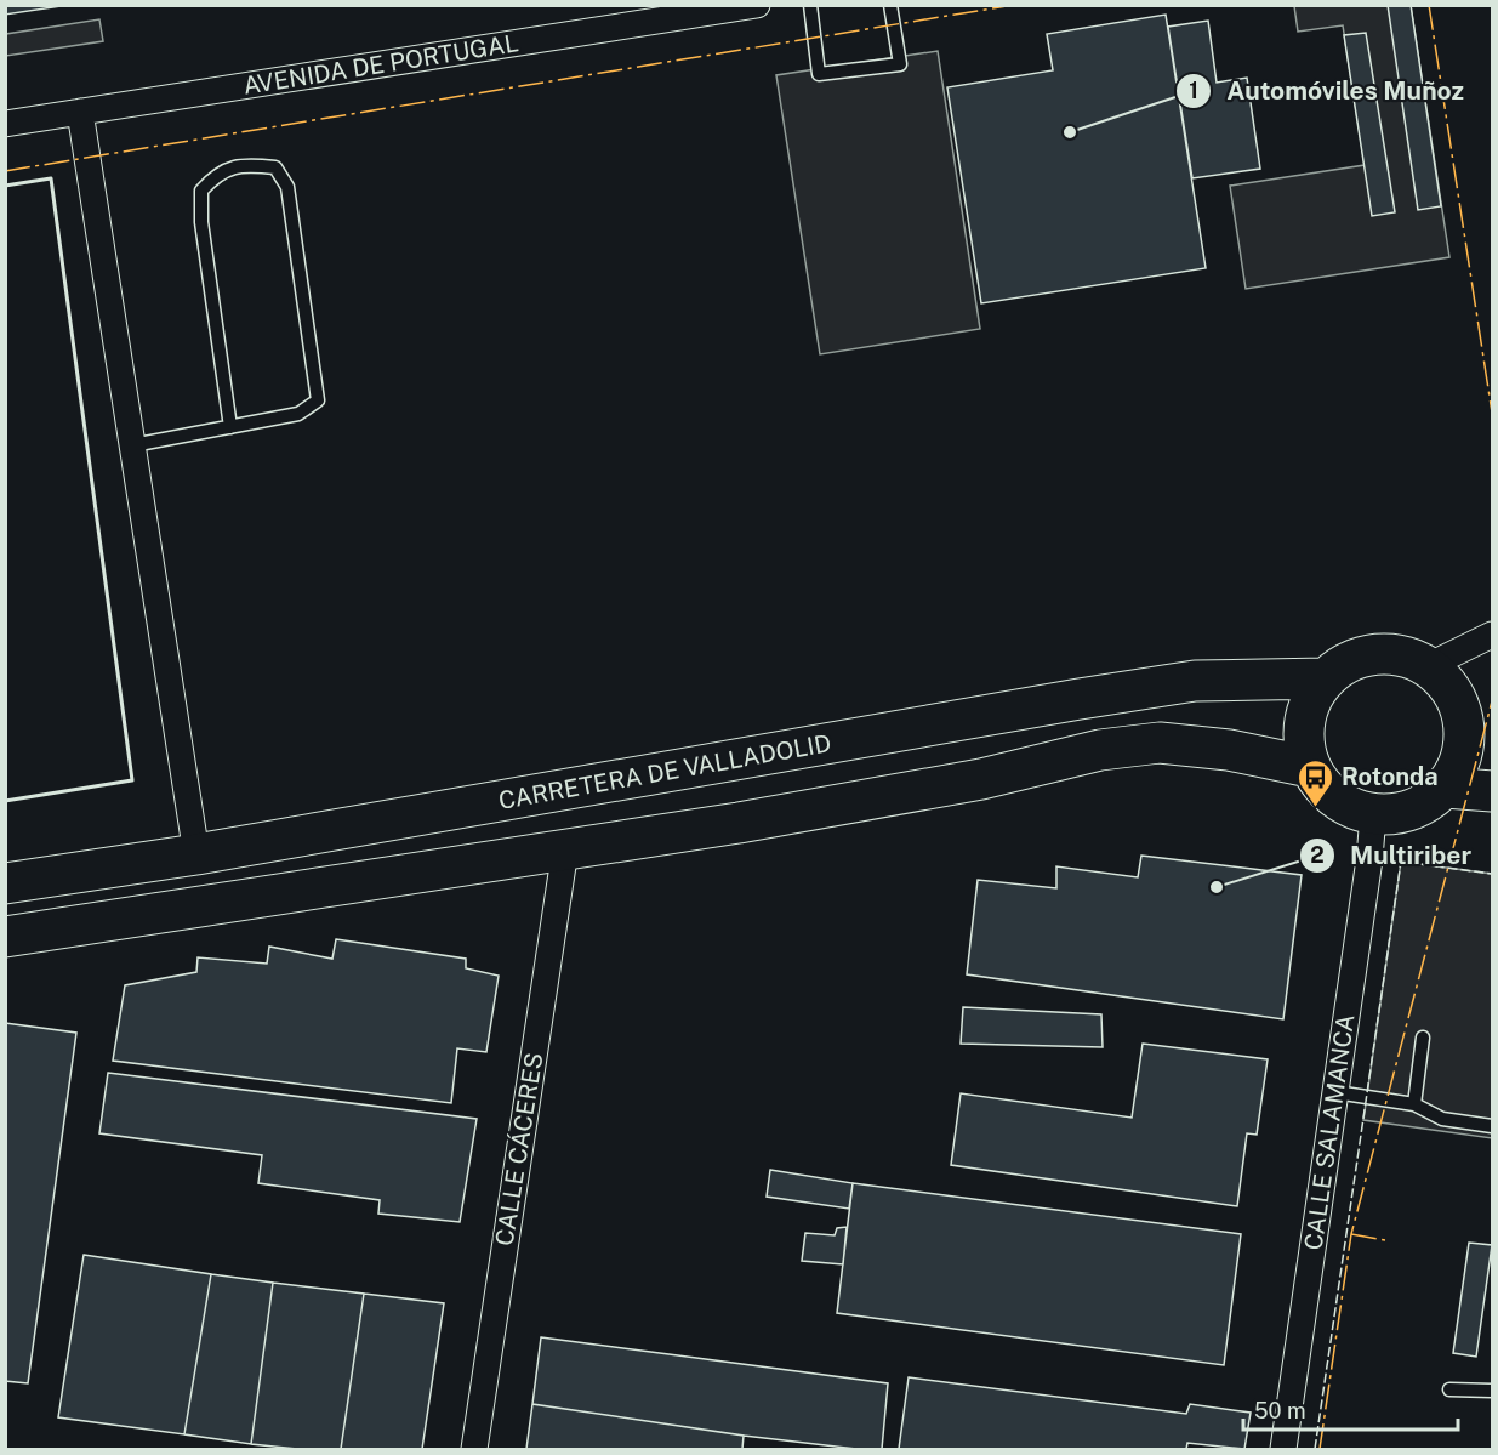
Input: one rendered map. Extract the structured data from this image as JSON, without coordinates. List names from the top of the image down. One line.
{"streets":{"highway":["CARRETERA DE VALLADOLID"],"street":["AVENIDA DE PORTUGAL","CALLE SALAMANCA","CALLE CÁCERES"]},"crossings":[["CARRETERA DE VALLADOLID","CALLE SALAMANCA"]],"places":{"other":["Automóviles Muñoz","Multiriber"],"bus stop":["Rotonda"]},"scale_bar":"50 m"}
